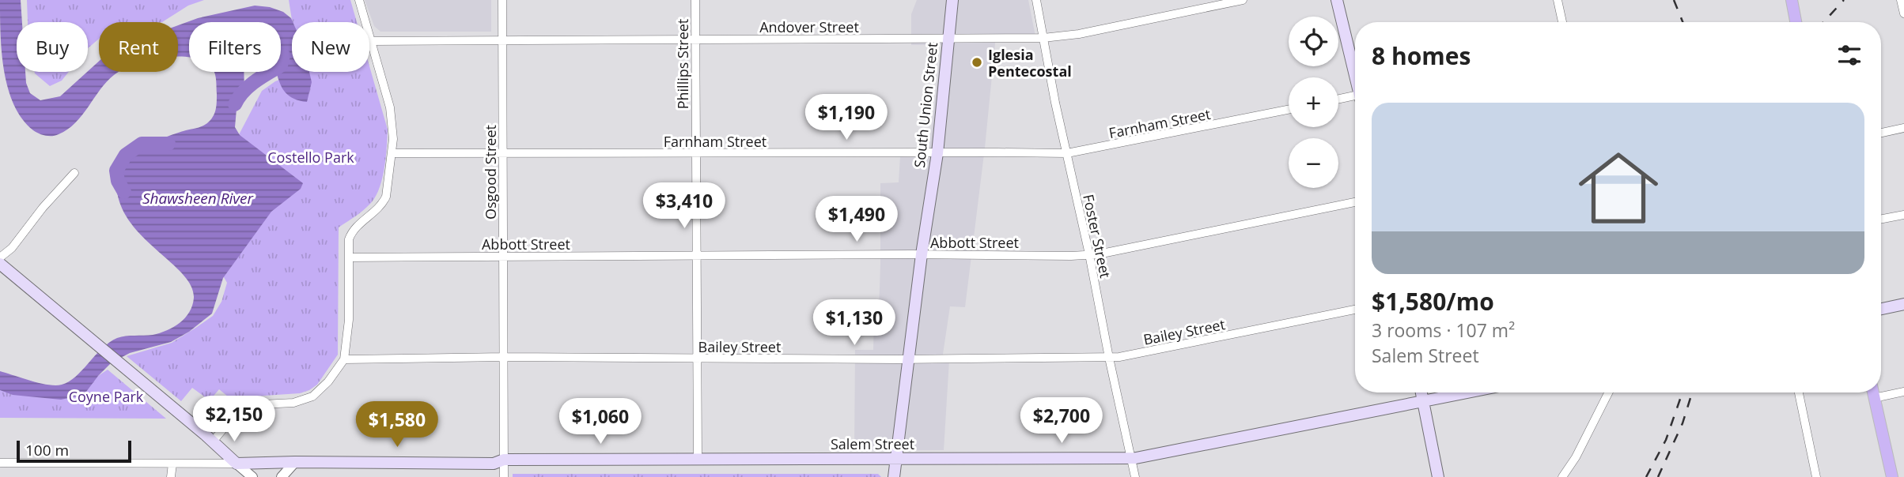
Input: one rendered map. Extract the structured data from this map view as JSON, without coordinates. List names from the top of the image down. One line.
{"streets":{"main road":["South Union Street","Salem Street"],"street":["Andover Street","Phillips Street","Farnham Street","Osgood Street","Foster Street","Abbott Street","Bailey Street"]},"crossings":[["Andover Street","Phillips Street"],["Andover Street","South Union Street"],["Andover Street","Osgood Street"],["Andover Street","Foster Street"],["Phillips Street","Farnham Street"],["Phillips Street","Abbott Street"],["Phillips Street","Bailey Street"],["Phillips Street","Salem Street"],["South Union Street","Farnham Street"],["South Union Street","Abbott Street"],["South Union Street","Bailey Street"],["South Union Street","Salem Street"],["Farnham Street","Osgood Street"],["Farnham Street","Foster Street"],["Osgood Street","Abbott Street"],["Osgood Street","Bailey Street"],["Osgood Street","Salem Street"],["Foster Street","Abbott Street"],["Foster Street","Bailey Street"],["Foster Street","Salem Street"]],"water":["Shawsheen River"],"parks":["Costello Park","Coyne Park"],"places":["Iglesia Pentecostal"],"scale_bar":"100 m","page":{"map_buttons":["+","−"],"chip":["Buy","Rent","Filters","New"],"heading":"8 homes","list":[{"name":"$1,580/mo","note":"3 rooms · 107 m² · Salem Street"}],"price":["$1,190","$3,410","$1,490","$1,130","$2,150","$2,700","$1,060","$1,580"],"scale":"100 m"}}
